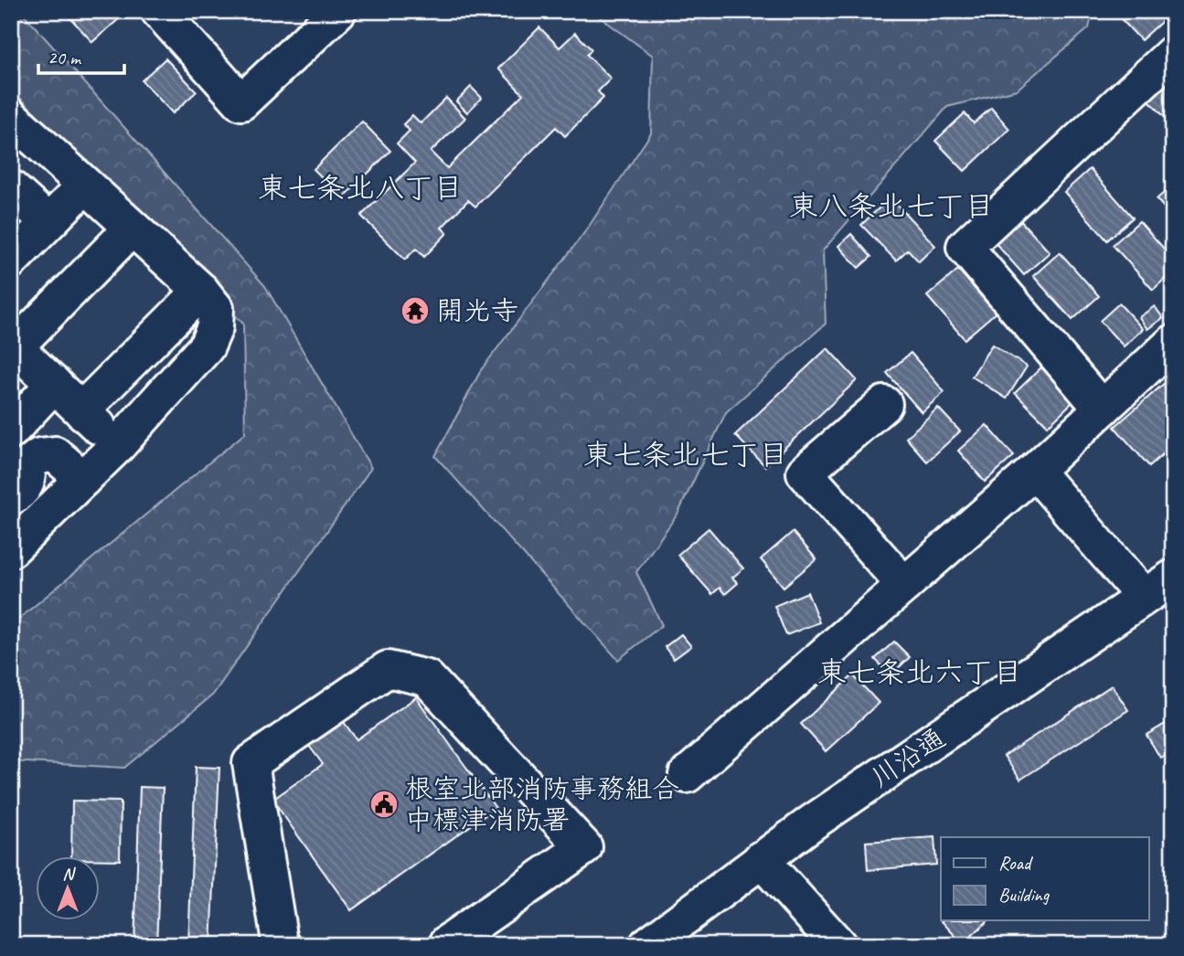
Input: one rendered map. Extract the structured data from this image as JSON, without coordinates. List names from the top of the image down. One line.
{"streets":{"street":["川沿通"]},"districts":["東七条北八丁目","東八条北七丁目","東七条北七丁目","東七条北六丁目"],"places":{"temple":["開光寺"],"public building":["根室北部消防事務組合 中標津消防署"]},"legend":["Road","Building"],"scale_bar":"20 m","north":"top"}
